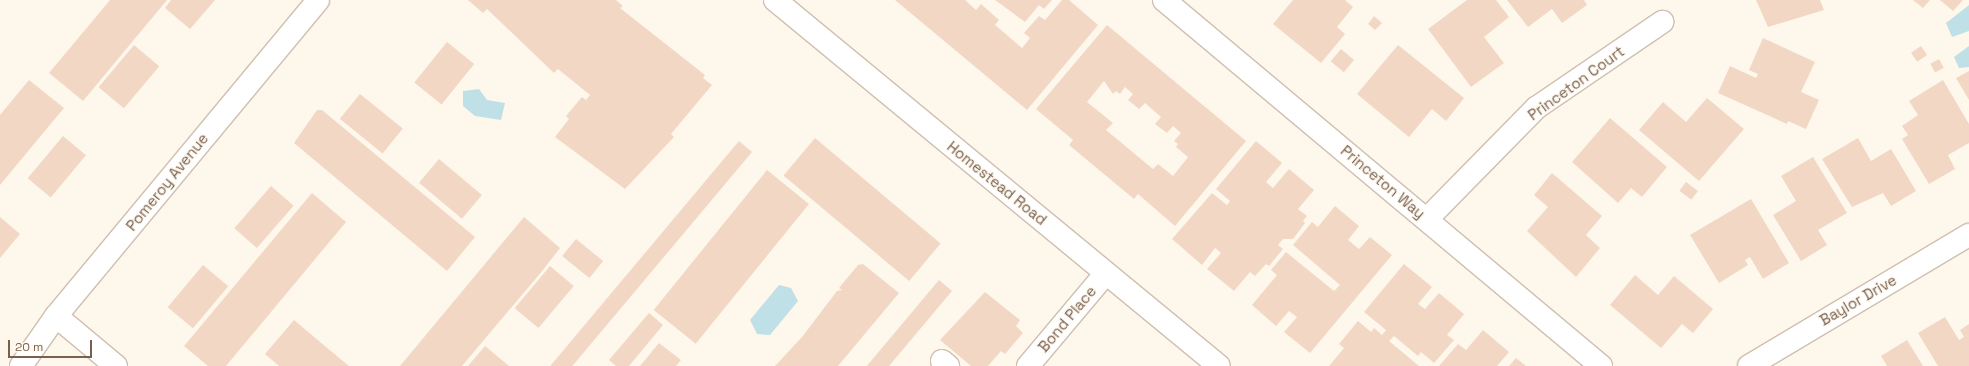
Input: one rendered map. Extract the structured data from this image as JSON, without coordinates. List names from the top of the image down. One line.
{"streets":{"street":["Princeton Court","Pomeroy Avenue","Princeton Way","Homestead Road","Baylor Drive","Bond Place"]},"crossings":[["Princeton Court","Princeton Way"],["Homestead Road","Bond Place"]],"scale_bar":"20 m"}
